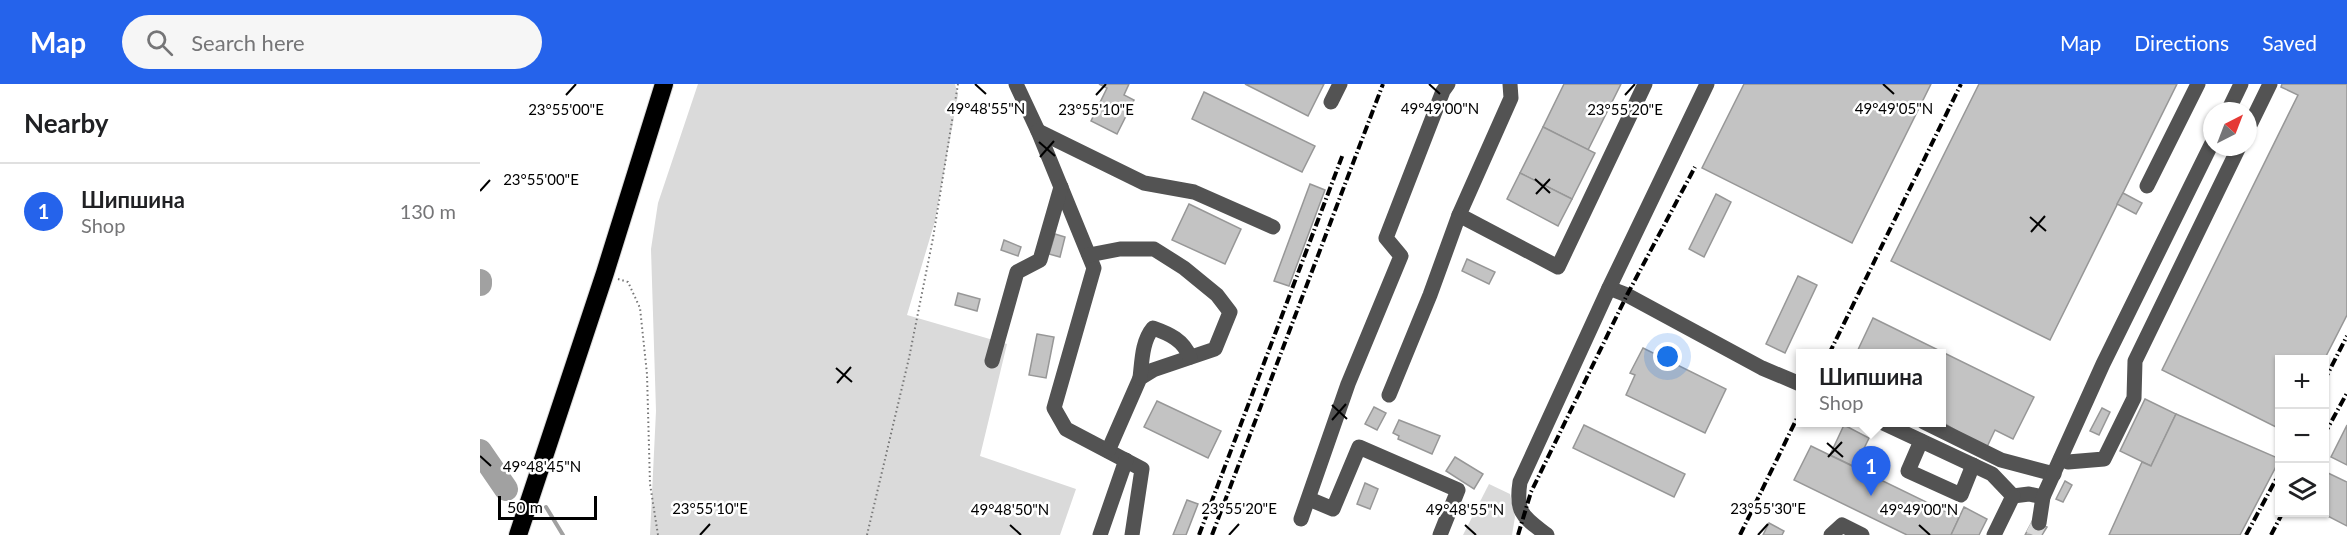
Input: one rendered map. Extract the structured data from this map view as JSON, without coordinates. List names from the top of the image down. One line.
{"scale_bar":"50 m","north":"top right","page":{"header":"Map","search":"Search here","nav":["Map","Directions","Saved"],"heading":"Nearby","list":[{"mark":"1","name":"Шипшина","note":"Shop","value":"130 m"}],"popup":["Шипшина","Shop"],"map_buttons":["+","−"],"pins":"1","scale":"50 m"},"coordinates":["49°48'55\"N","49°49'00\"N","49°49'05\"N","23°55'00\"E","23°55'10\"E","23°55'20\"E","49°48'45\"N","23°55'30\"E","49°48'50\"N"]}
